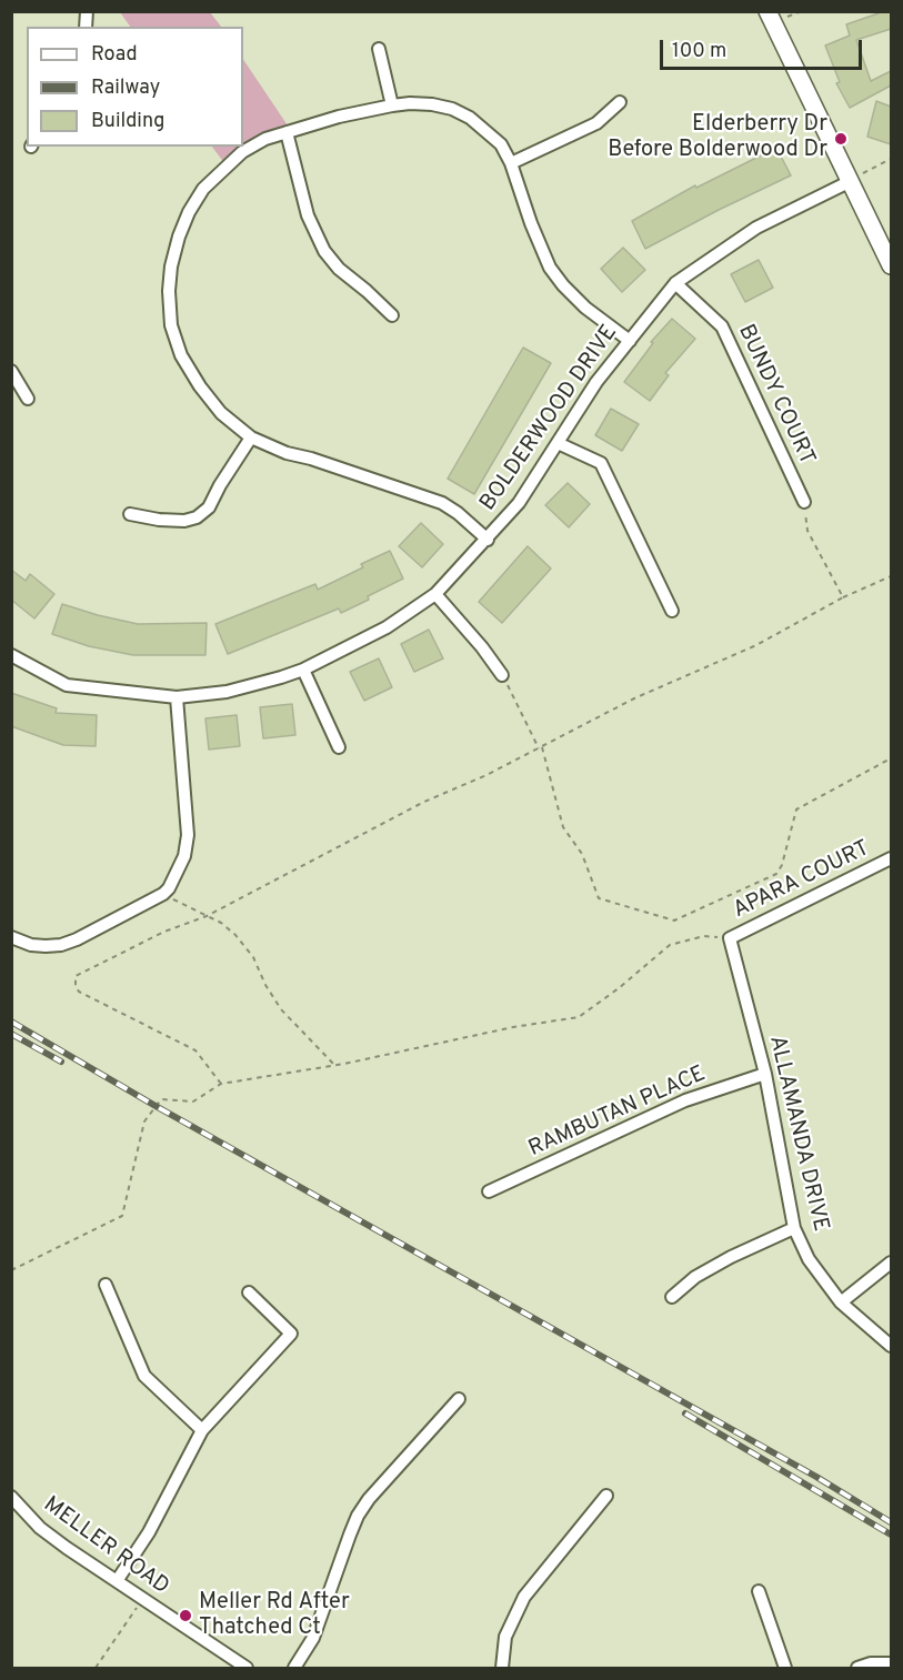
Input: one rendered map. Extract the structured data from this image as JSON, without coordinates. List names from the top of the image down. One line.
{"streets":{"street":["BUNDY COURT","BOLDERWOOD DRIVE","APARA COURT","RAMBUTAN PLACE","ALLAMANDA DRIVE","MELLER ROAD"]},"crossings":[["BUNDY COURT","BOLDERWOOD DRIVE"],["APARA COURT","ALLAMANDA DRIVE"],["RAMBUTAN PLACE","ALLAMANDA DRIVE"]],"places":["Elderberry Dr Before Bolderwood Dr","Meller Rd After Thatched Ct"],"legend":["Road","Railway","Building"],"scale_bar":"100 m"}
